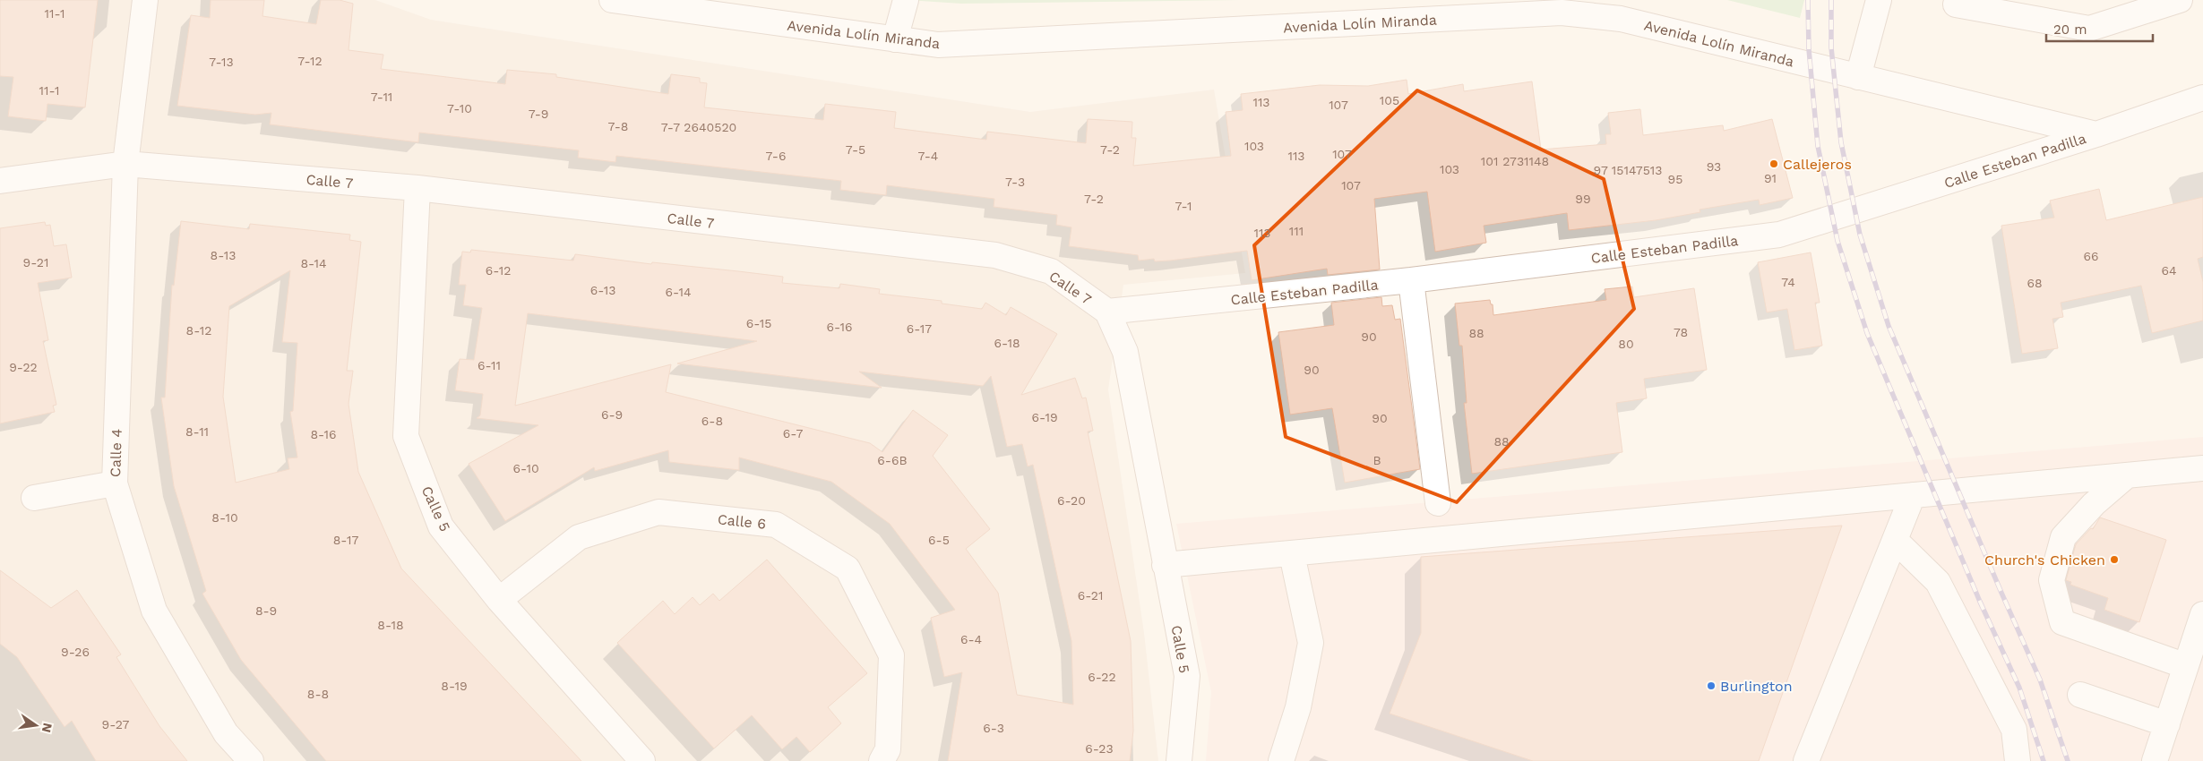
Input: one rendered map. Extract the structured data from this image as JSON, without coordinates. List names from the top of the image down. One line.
{"streets":{"street":["Avenida Lolín Miranda","Calle Esteban Padilla","Calle 7","Calle 4","Calle 5","Calle 6"]},"crossings":[["Avenida Lolín Miranda","Calle Esteban Padilla"],["Calle Esteban Padilla","Calle 7"],["Calle 7","Calle 4"],["Calle 7","Calle 5"],["Calle 5","Calle 6"]],"places":["Callejeros","Church's Chicken","Burlington"],"house_numbers":["11-1","7-12","7-13","11-1","7-11","105","113","107","7-10","7-9","7-8","7-7 2640520","103","7-5","7-2","107","7-6","7-4","113","101 2731148","93","103","97 15147513","91","95","7-3","107","7-2","99","7-1","111","113","8-13","66","9-21","8-14","6-12","64","74","68","6-13","6-14","6-15","6-16","6-17","8-12","78","88","90","6-18","80","6-11","9-22","90","6-9","6-19","90","6-8","8-11","6-7","8-16","88","6-6B","B","6-10","6-20","8-10","8-17","6-5","6-21","8-9","8-18","6-4","9-26","6-22","8-19","8-8","9-27","6-3","6-23"],"scale_bar":"20 m","north":"right"}
